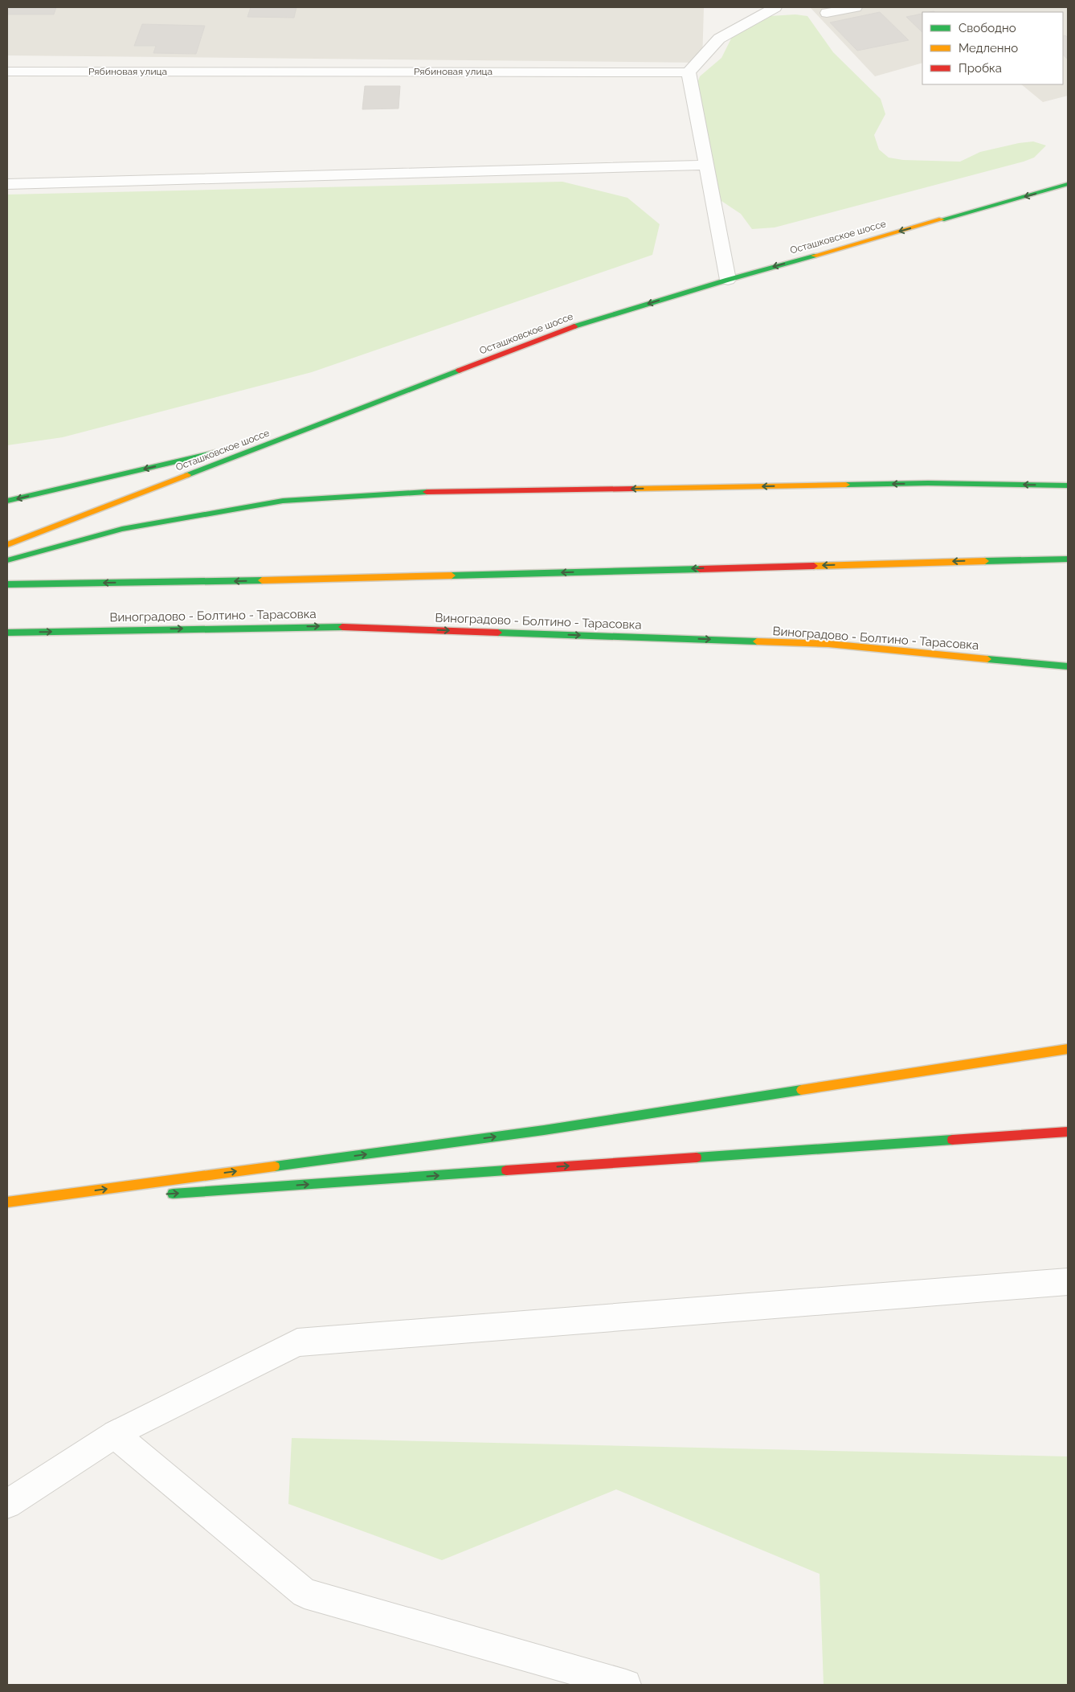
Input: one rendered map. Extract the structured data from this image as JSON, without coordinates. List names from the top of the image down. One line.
{"streets":{"main road":["Осташковское шоссе","Виноградово - Болтино - Тарасовка"],"street":["Рябиновая улица"]},"one_way":["Осташковское шоссе"],"legend":["Свободно","Медленно","Пробка"]}
